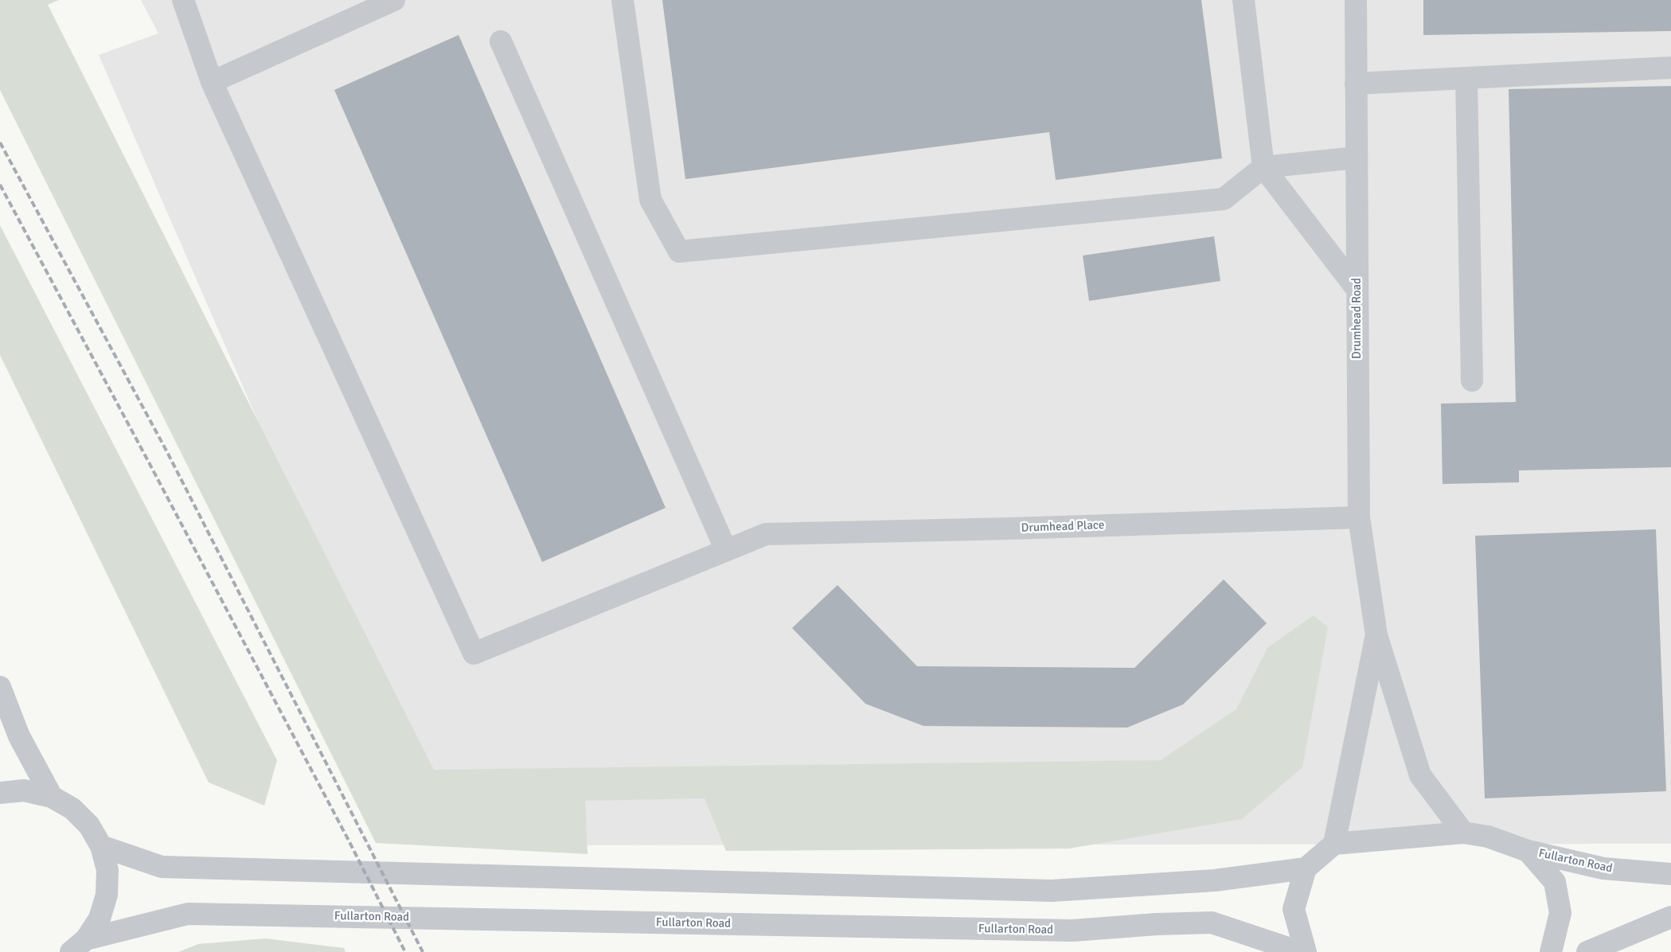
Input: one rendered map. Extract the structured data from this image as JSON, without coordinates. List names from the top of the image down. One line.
{"streets":{"street":["Drumhead Road","Drumhead Place","Fullarton Road"]},"crossings":[["Drumhead Road","Drumhead Place"]]}
